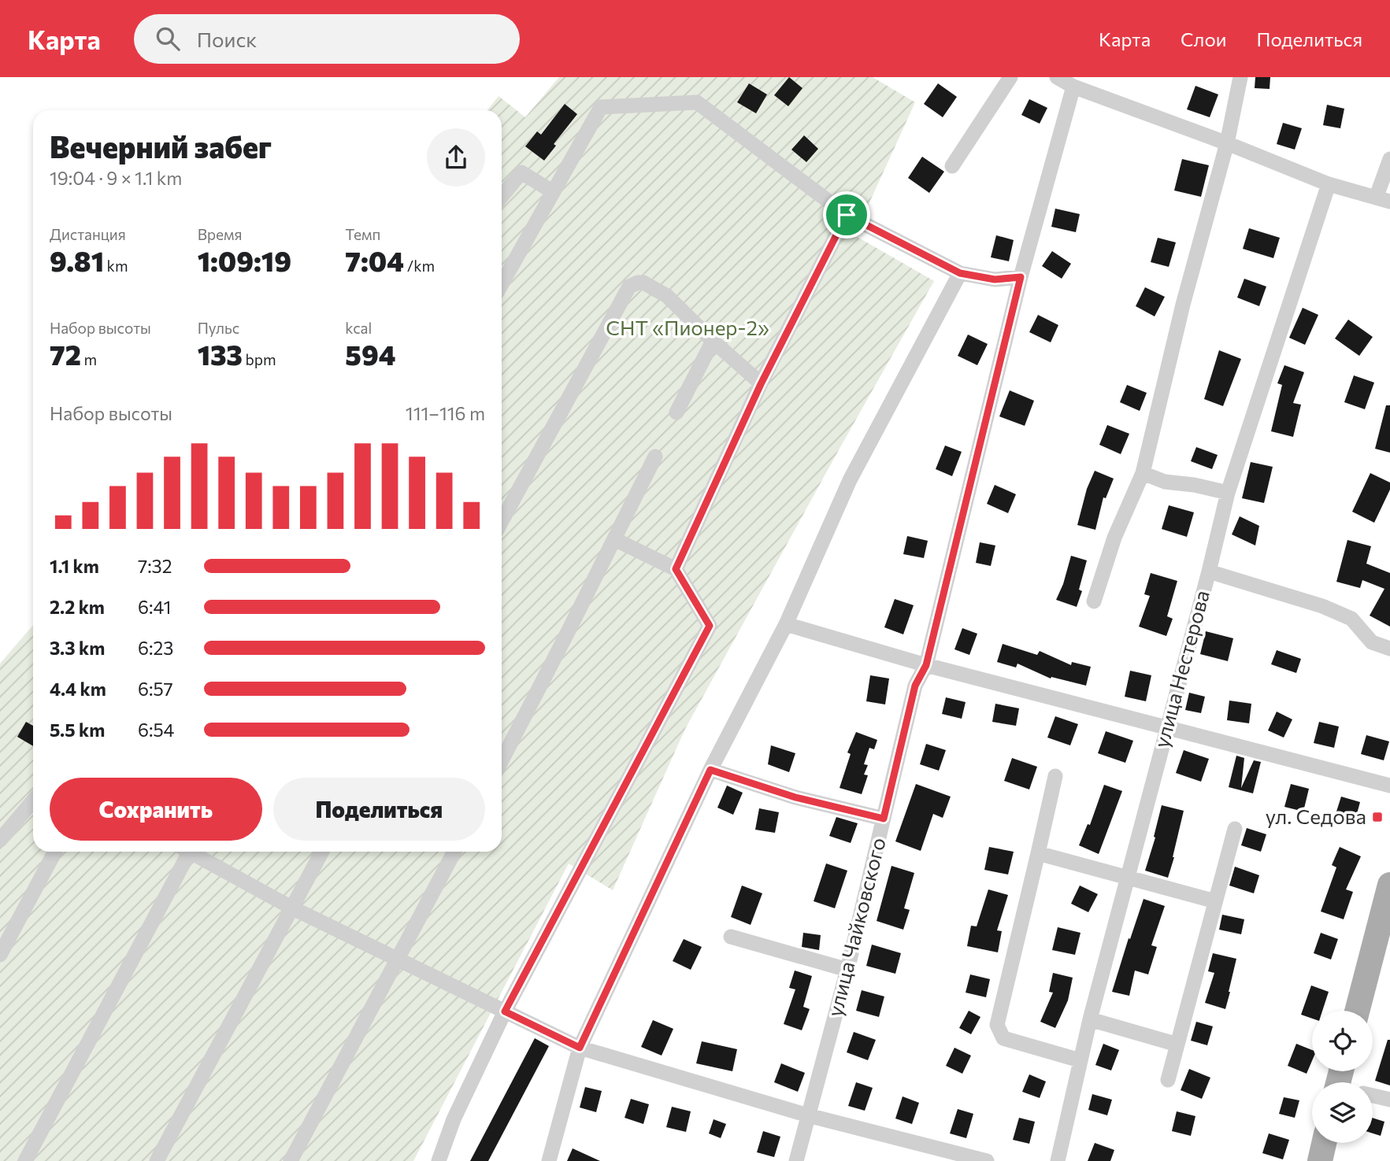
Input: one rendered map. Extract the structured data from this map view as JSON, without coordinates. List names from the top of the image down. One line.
{"streets":{"street":["улица Нестерова","улица Чайковского"]},"parks":["СНТ «Пионер-2»"],"places":{"transit":["ул. Седова"]},"page":{"header":"Карта","search":"Поиск","nav":["Карта","Слои","Поделиться"],"heading":["Вечерний забег","19:04 · 9 × 1.1 km"],"stats":[["Дистанция","9.81 km"],["Время","1:09:19"],["Темп","7:04 /km"],["Набор высоты","72 m"],["Пульс","133 bpm"],["kcal","594"]],"chart":["Набор высоты","111–116 m"],"list":[{"name":"1.1 km","note":"7:32"},{"name":"2.2 km","note":"6:41"},{"name":"3.3 km","note":"6:23"},{"name":"4.4 km","note":"6:57"},{"name":"5.5 km","note":"6:54"}],"buttons":["Сохранить","Поделиться"]}}
